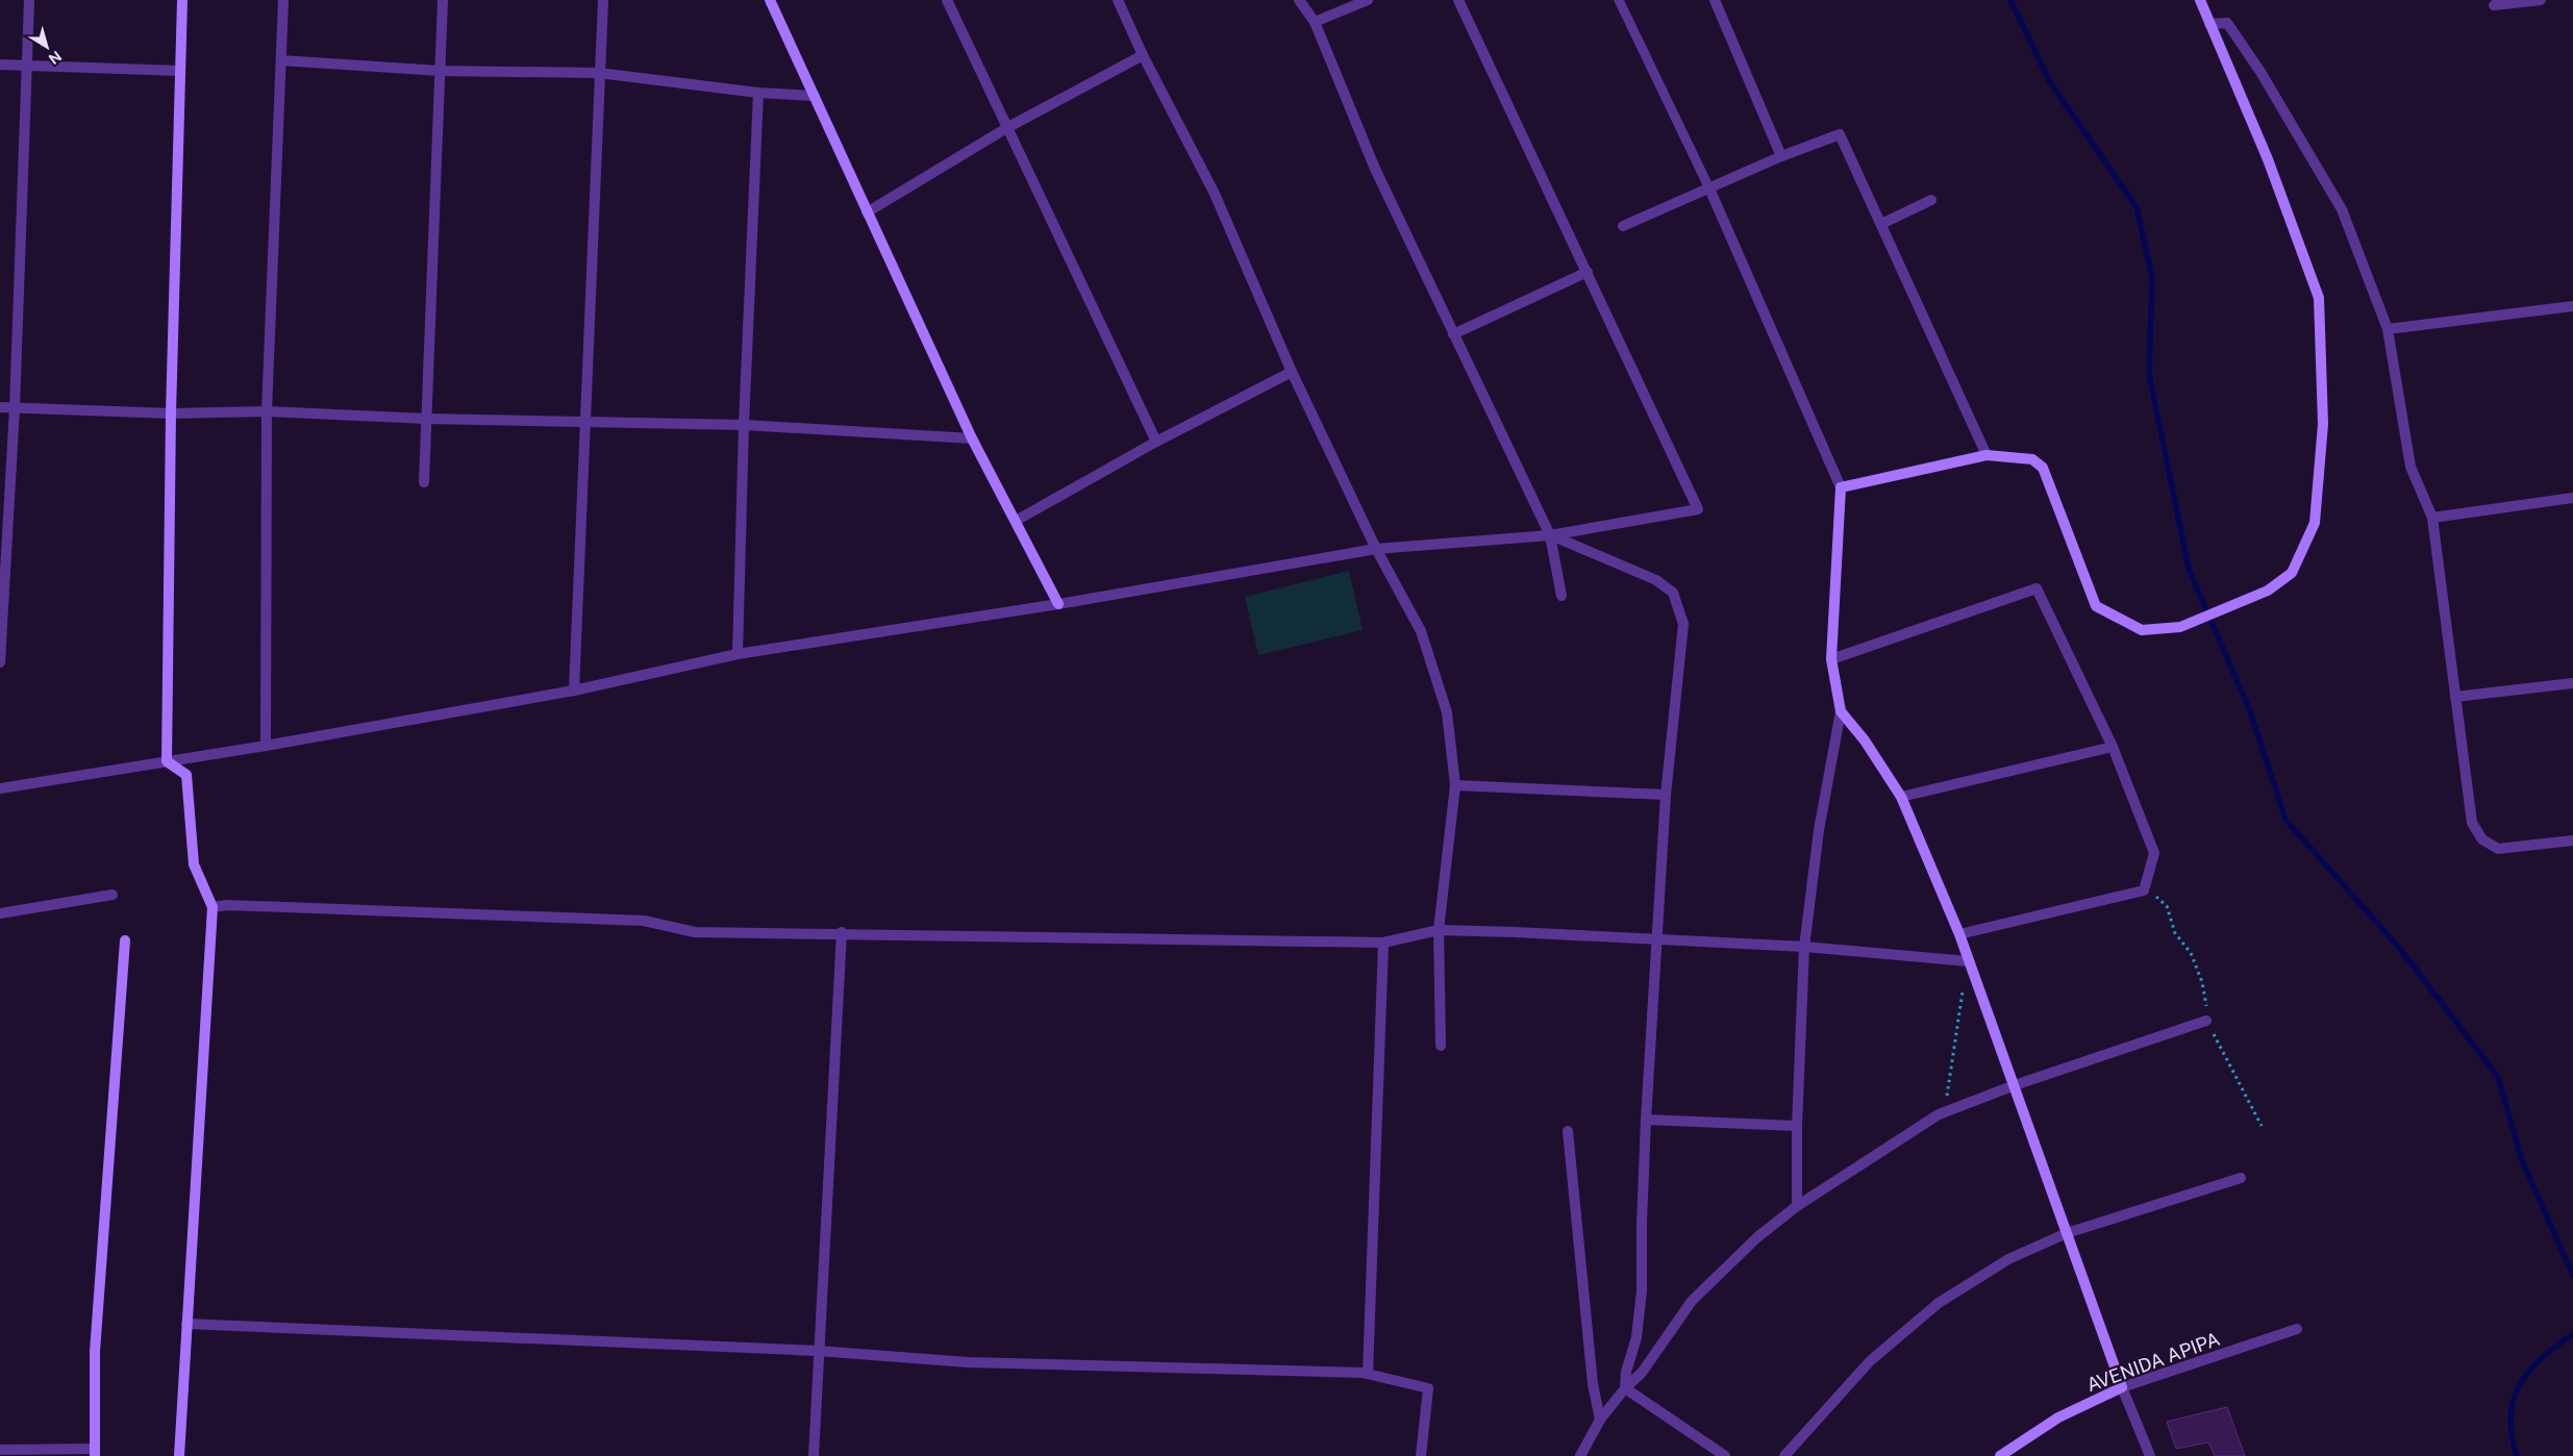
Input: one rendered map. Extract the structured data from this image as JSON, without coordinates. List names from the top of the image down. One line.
{"streets":{"street":["AVENIDA APIPA"]},"north":"bottom right"}
